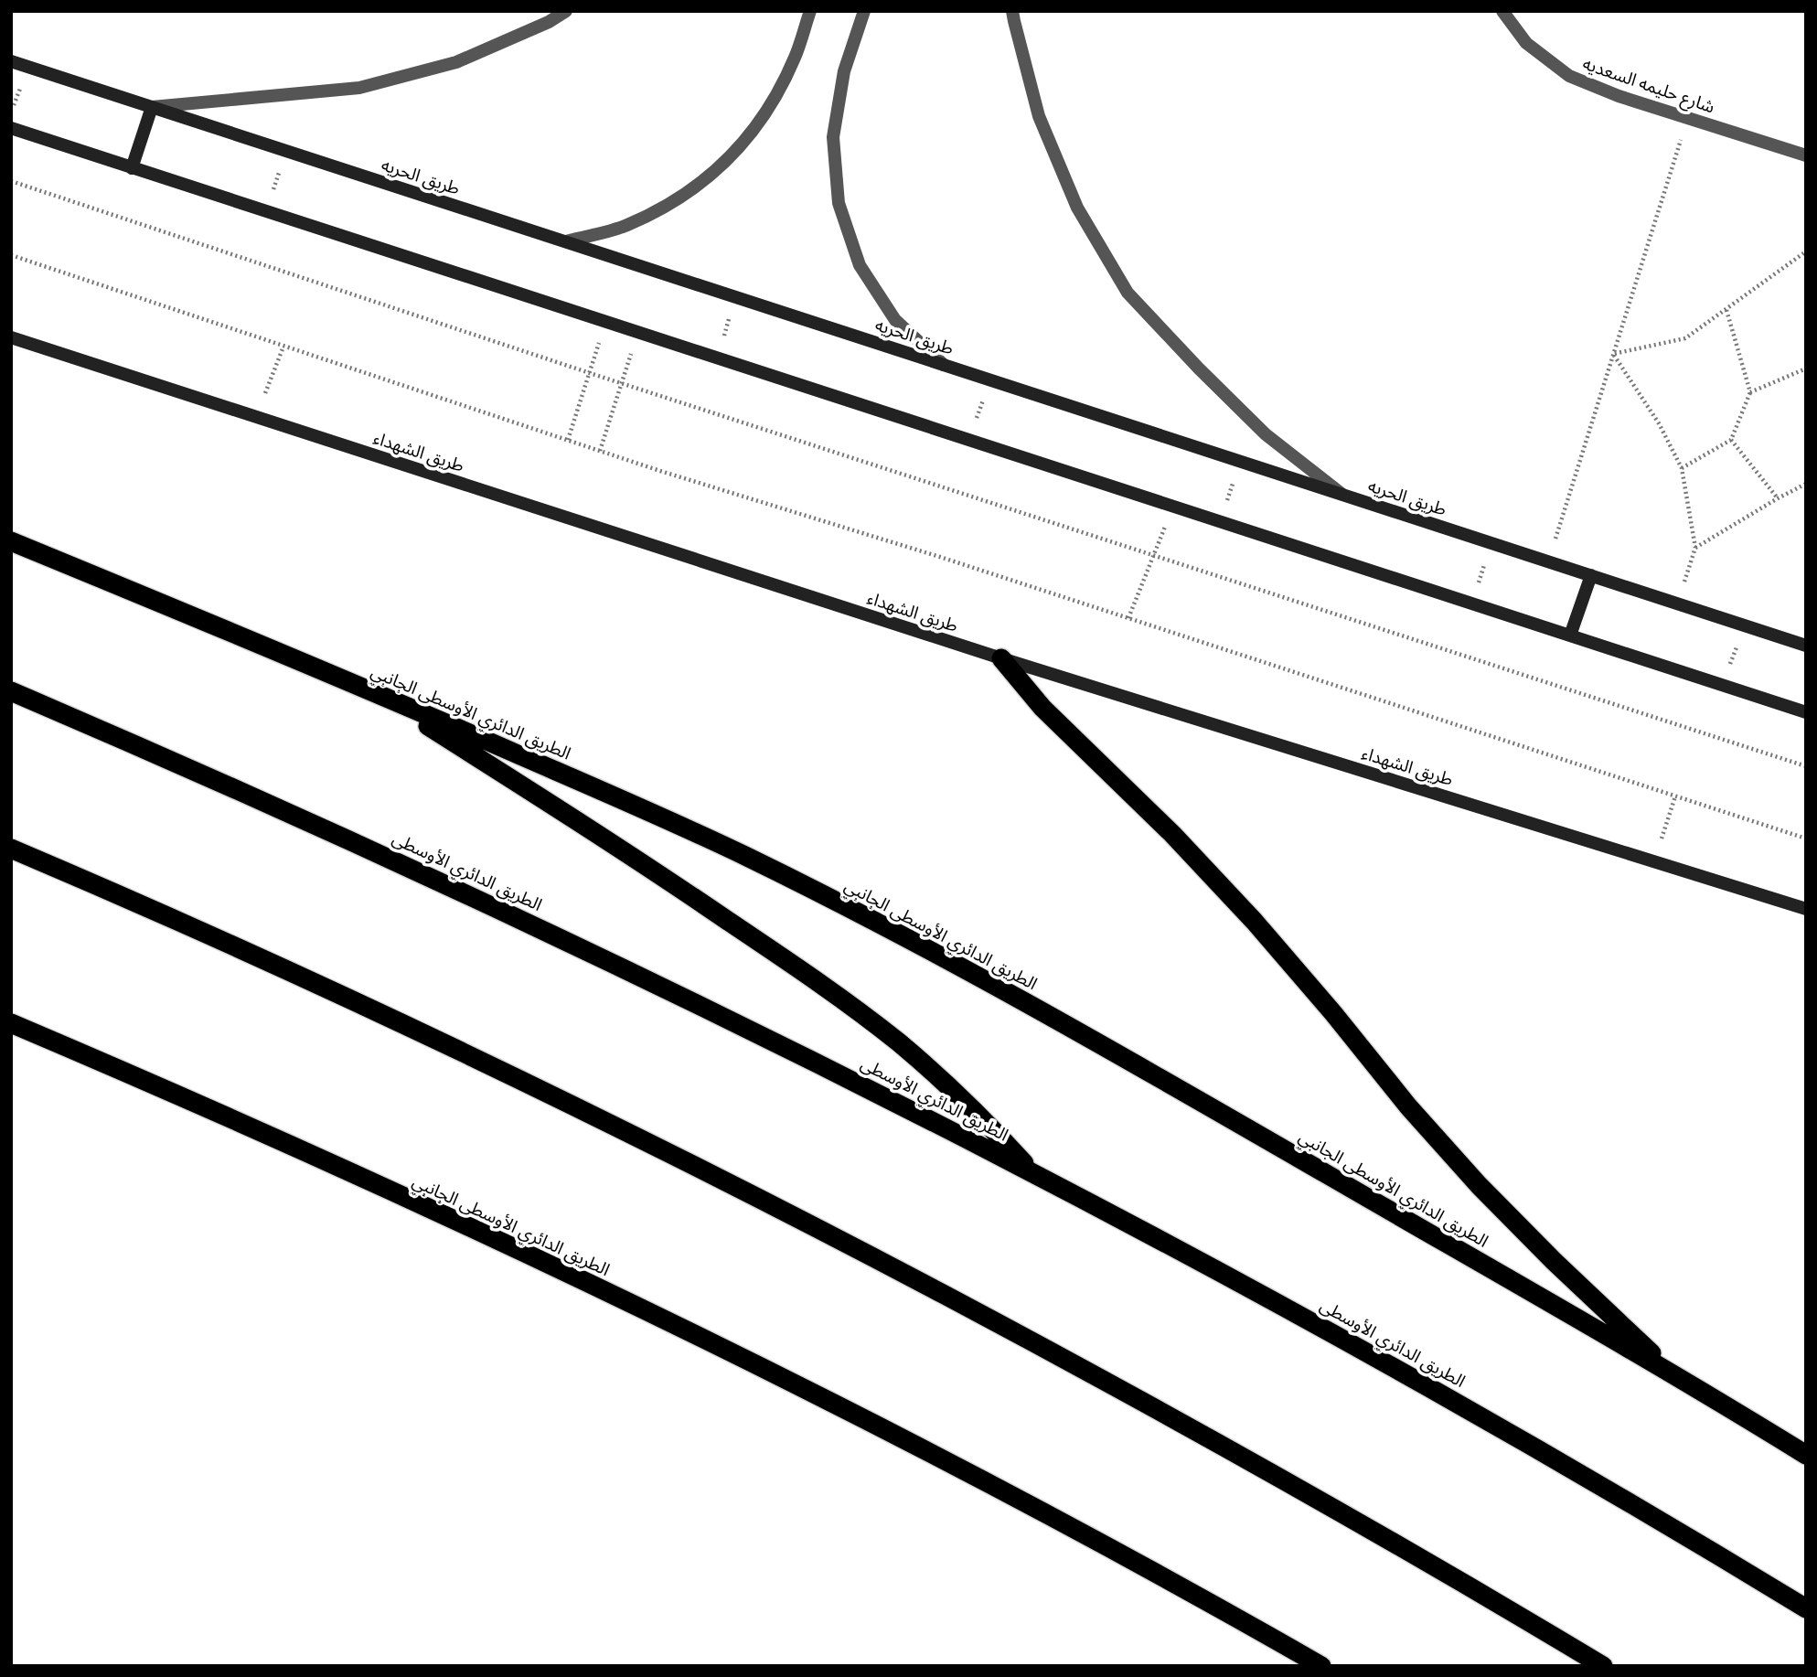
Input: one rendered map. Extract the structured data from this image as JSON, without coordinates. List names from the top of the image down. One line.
{"streets":{"highway":["الطريق الدائري الأوسطى الجانبي","الطريق الدائري الأوسطى"],"street":["شارع حليمه السعديه","طريق الحريه","طريق الشهداء"]}}
